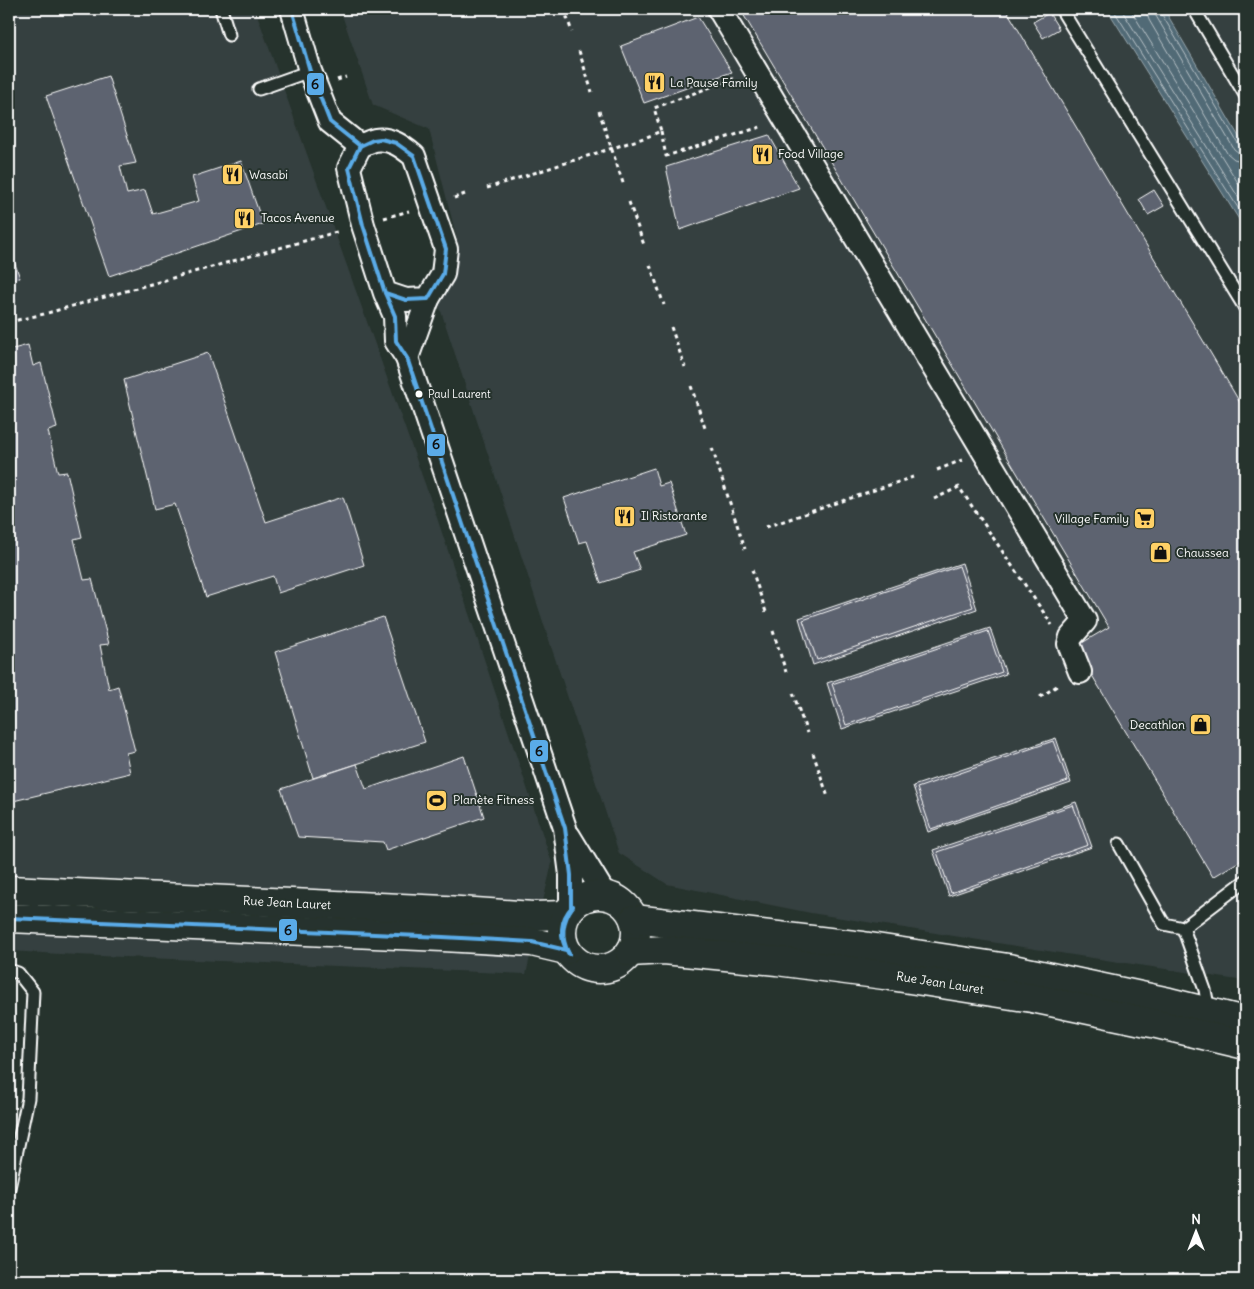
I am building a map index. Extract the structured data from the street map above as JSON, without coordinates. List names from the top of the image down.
{
  "streets": {
    "street": ["Rue Jean Lauret"]
  },
  "places": {
    "restaurant": [
      "La Pause Family",
      "Food Village",
      "Wasabi",
      "Tacos Avenue",
      "Il Ristorante"
    ],
    "other": ["Paul Laurent"],
    "supermarket": ["Village Family"],
    "shop": ["Chaussea", "Decathlon"],
    "sports": ["Planète Fitness"]
  },
  "lines": ["transit line 6"],
  "north": "top"
}
